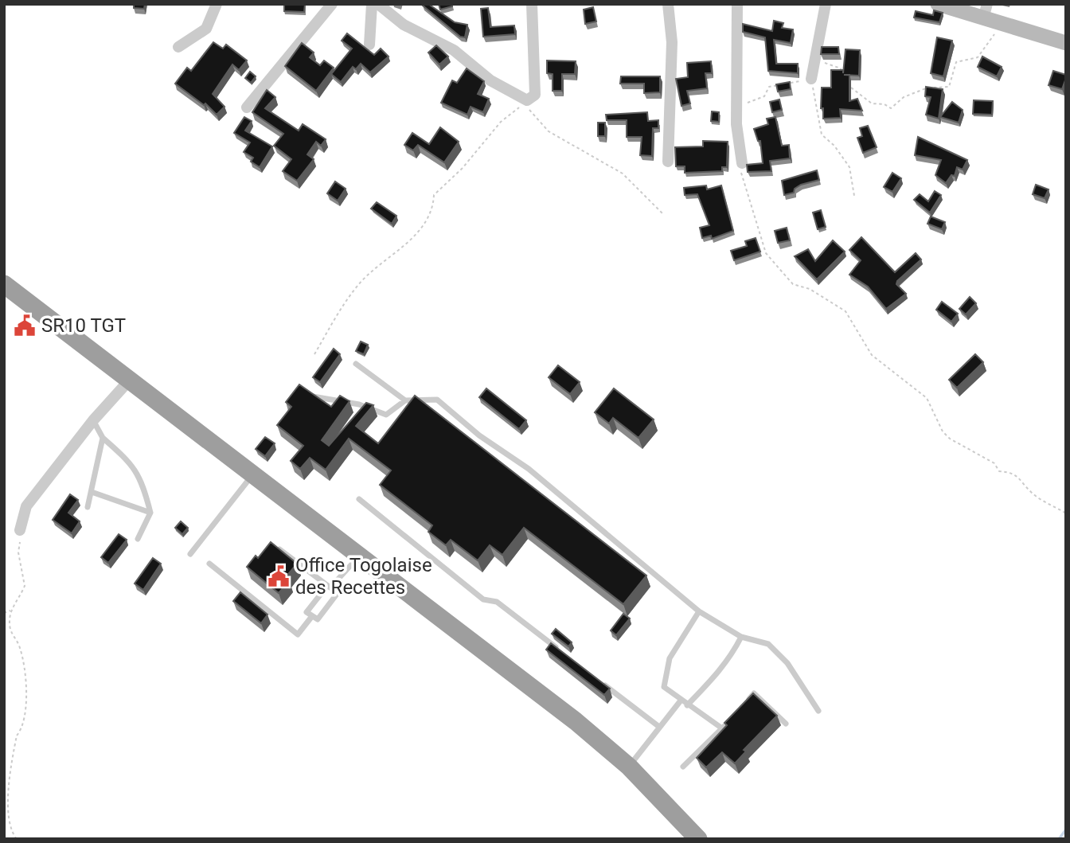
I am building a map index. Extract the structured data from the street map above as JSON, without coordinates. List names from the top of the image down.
{
  "places": {
    "public building": ["SR10 TGT", "Office Togolaise des Recettes"]
  }
}
